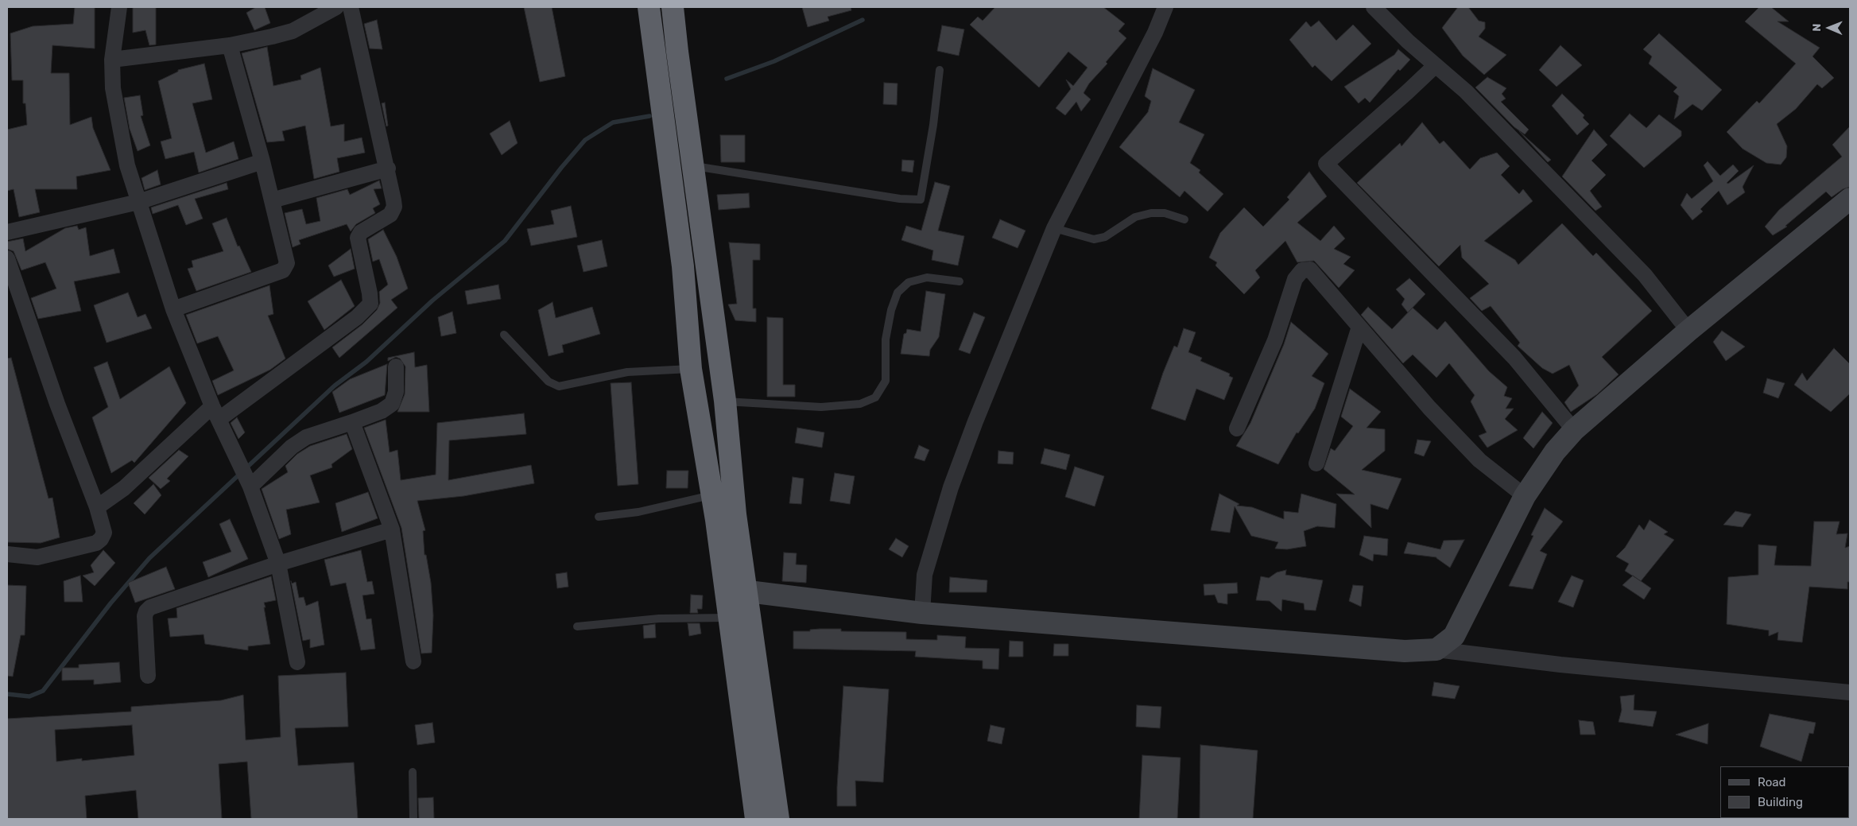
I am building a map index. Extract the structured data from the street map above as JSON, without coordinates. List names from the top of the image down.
{
  "legend": ["Road", "Building"],
  "north": "left"
}
